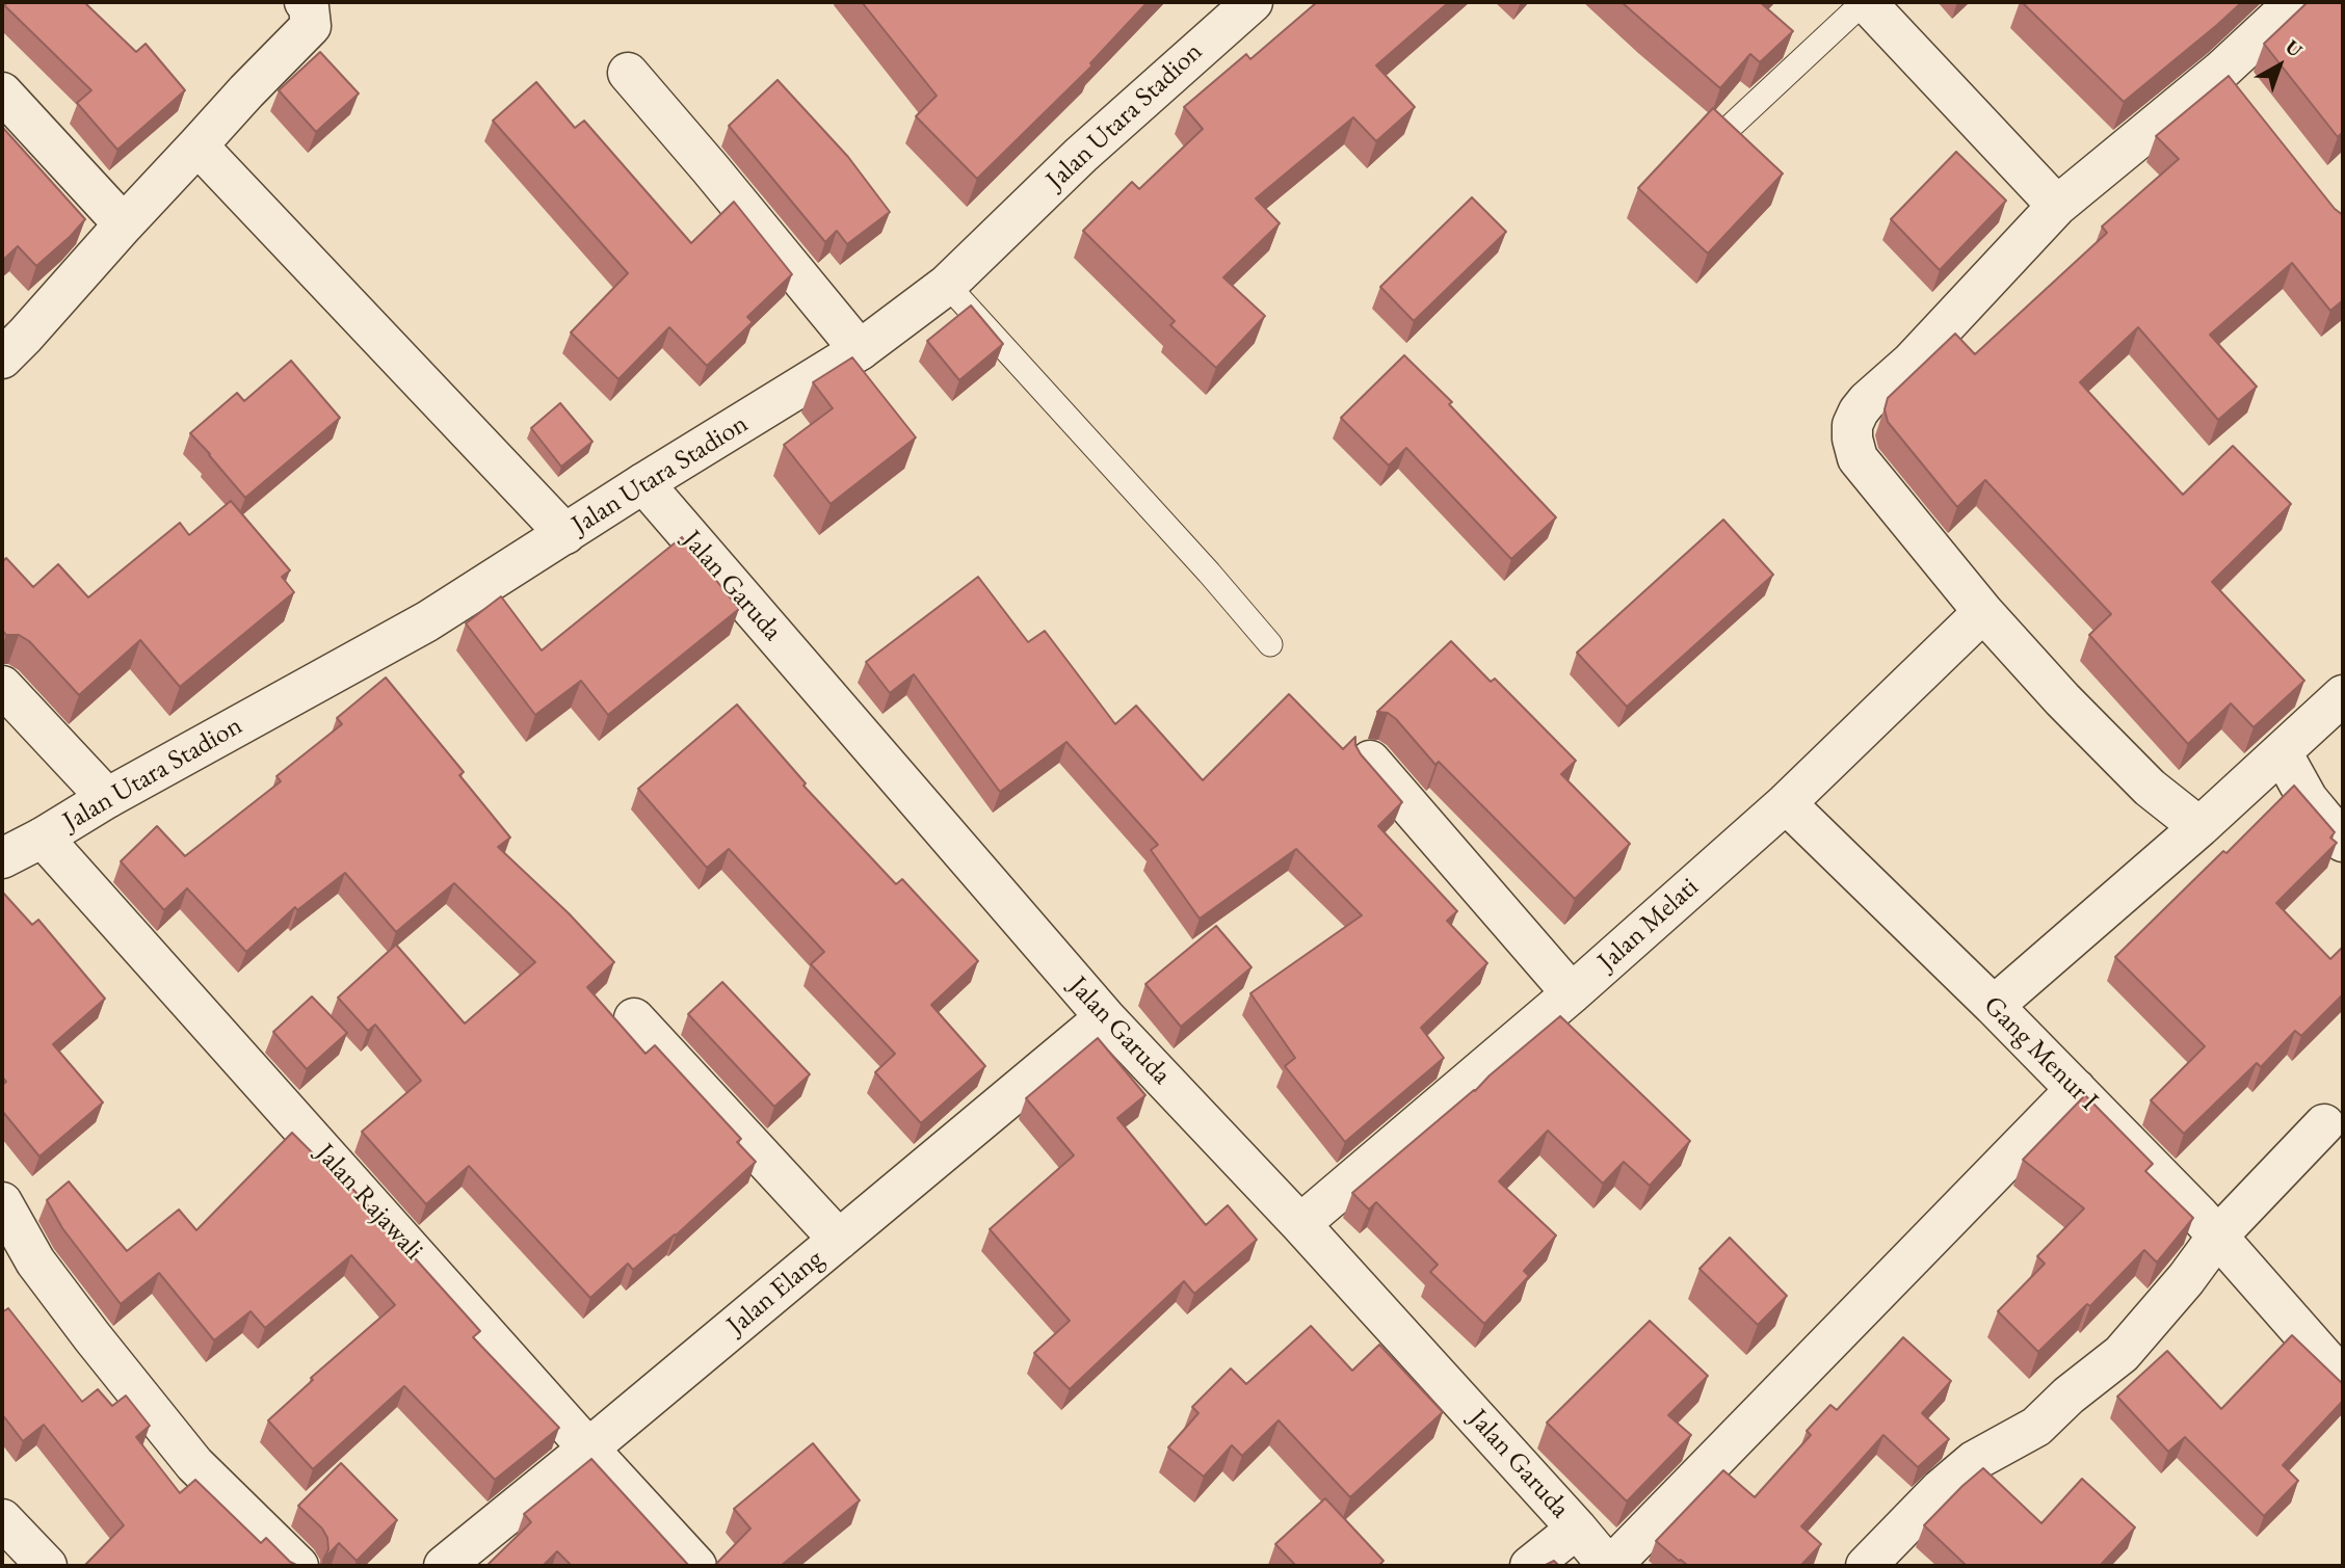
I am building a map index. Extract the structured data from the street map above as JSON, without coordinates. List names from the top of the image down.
{
  "streets": {
    "street": [
      "Jalan Utara Stadion",
      "Jalan Garuda",
      "Jalan Melati",
      "Gang Menur I",
      "Jalan Rajawali",
      "Jalan Elang"
    ]
  },
  "crossings": [
    ["Jalan Utara Stadion", "Jalan Garuda"],
    ["Jalan Utara Stadion", "Jalan Rajawali"],
    ["Jalan Garuda", "Jalan Melati"],
    ["Jalan Garuda", "Jalan Elang"],
    ["Jalan Melati", "Gang Menur I"],
    ["Jalan Rajawali", "Jalan Elang"]
  ],
  "north": "top right"
}
